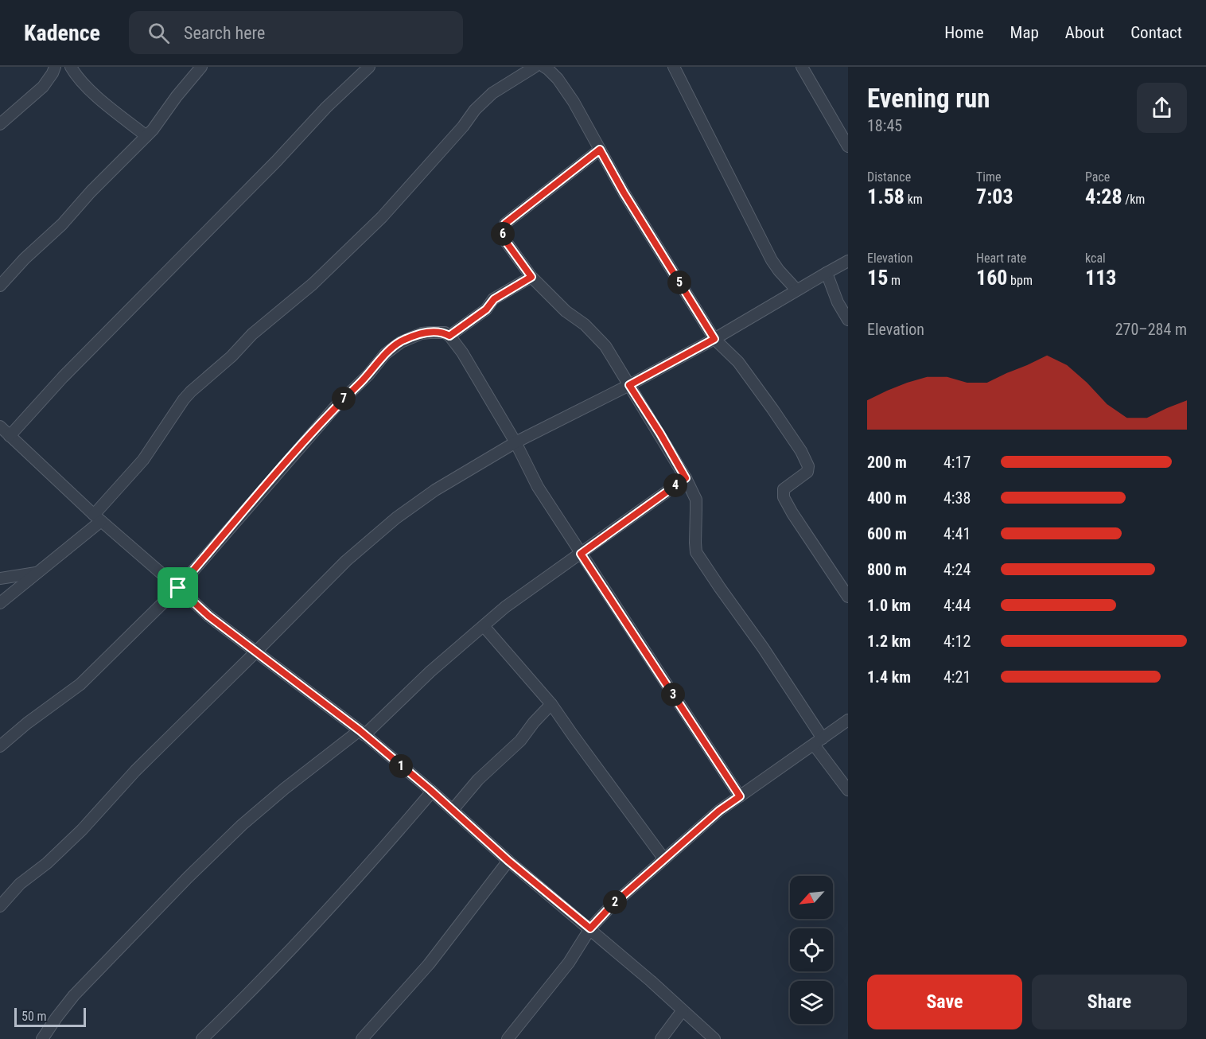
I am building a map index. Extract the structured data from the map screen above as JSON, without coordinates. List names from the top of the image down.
{
  "scale_bar": "50 m",
  "north": "bottom left",
  "page": {
    "header": "Kadence",
    "search": "Search here",
    "nav": [
      "Home",
      "Map",
      "About",
      "Contact"
    ],
    "heading": ["Evening run", "18:45"],
    "stats": [
      ["Distance", "1.58 km"],
      ["Time", "7:03"],
      ["Pace", "4:28 /km"],
      ["Elevation", "15 m"],
      ["Heart rate", "160 bpm"],
      ["kcal", "113"]
    ],
    "pins": [
      "6",
      "5",
      "7",
      "4",
      "3",
      "1",
      "2"
    ],
    "chart": ["Elevation", "270–284 m"],
    "list": [
      {
        "name": "200 m",
        "note": "4:17"
      },
      {
        "name": "400 m",
        "note": "4:38"
      },
      {
        "name": "600 m",
        "note": "4:41"
      },
      {
        "name": "800 m",
        "note": "4:24"
      },
      {
        "name": "1.0 km",
        "note": "4:44"
      },
      {
        "name": "1.2 km",
        "note": "4:12"
      },
      {
        "name": "1.4 km",
        "note": "4:21"
      }
    ],
    "buttons": ["Save", "Share"],
    "scale": "50 m"
  }
}
